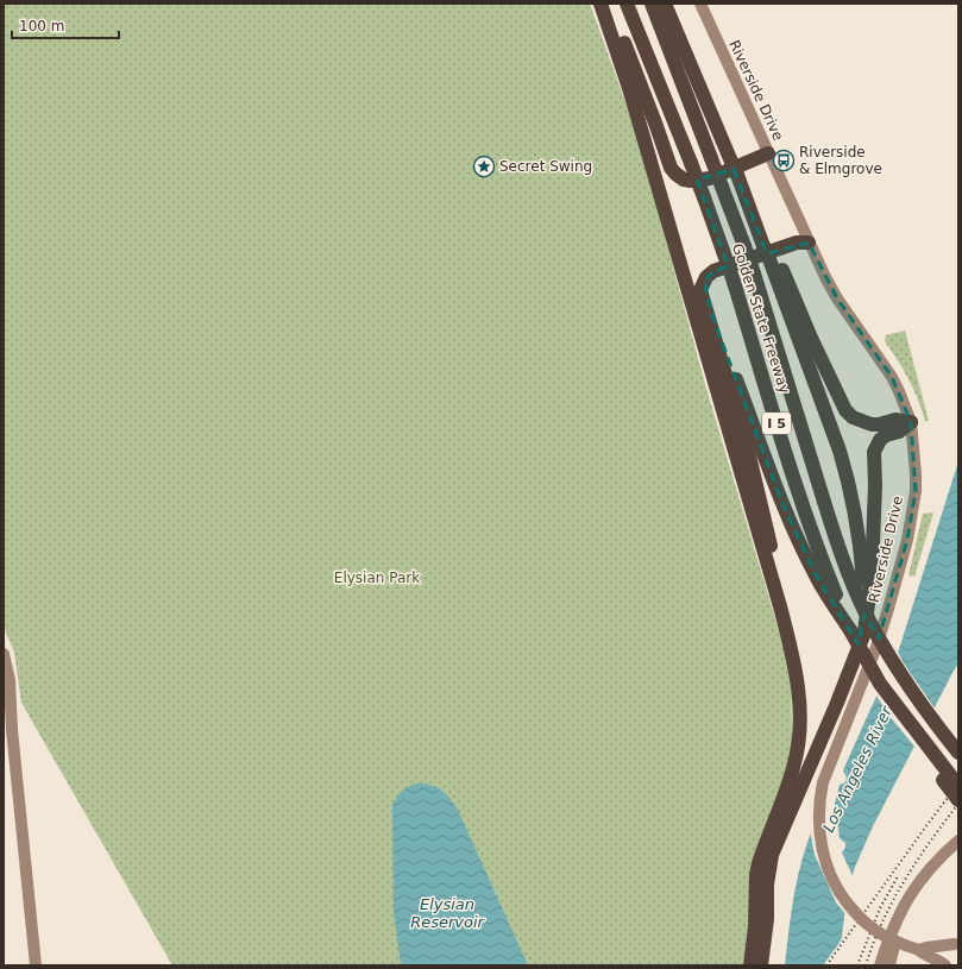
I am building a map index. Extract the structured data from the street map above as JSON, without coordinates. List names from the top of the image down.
{
  "streets": {
    "highway": ["Golden State Freeway", "I 5"],
    "main road": ["Riverside Drive"]
  },
  "water": ["Los Angeles River", "Elysian Reservoir"],
  "parks": ["Elysian Park"],
  "places": {
    "bus stop": ["Riverside & Elmgrove"],
    "place": ["Secret Swing"]
  },
  "scale_bar": "100 m"
}
